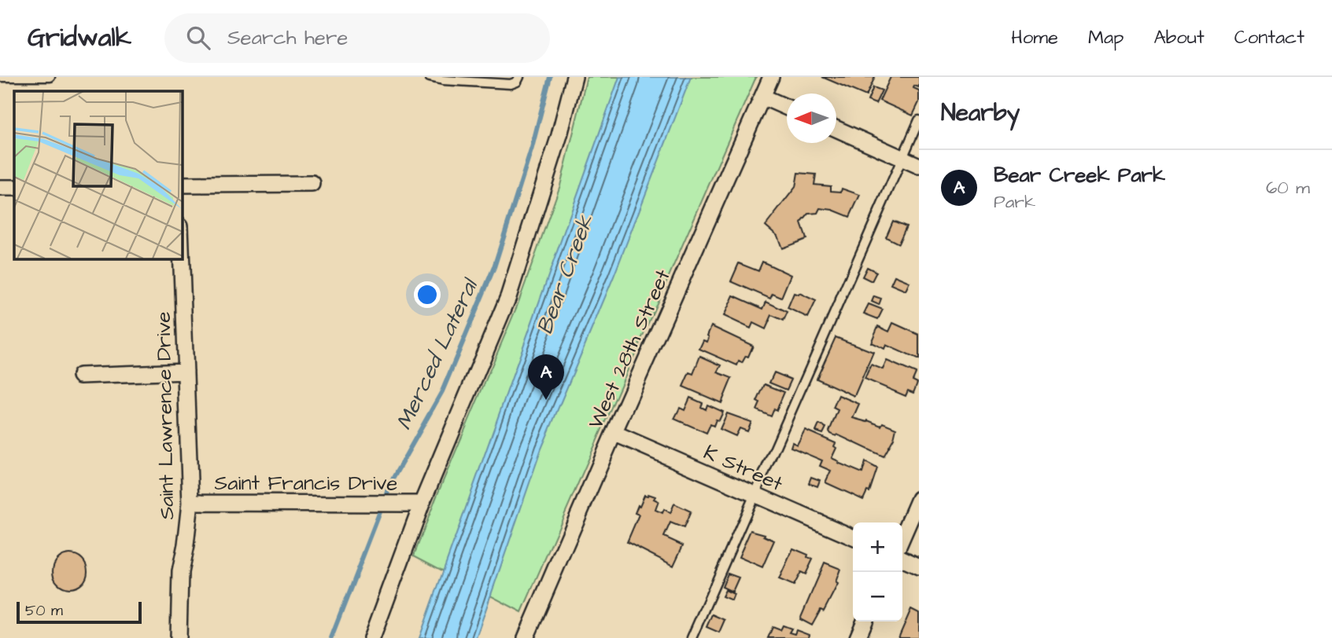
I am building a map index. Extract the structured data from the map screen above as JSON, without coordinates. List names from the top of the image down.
{
  "streets": {
    "street": [
      "West 28th Street",
      "Saint Lawrence Drive",
      "K Street",
      "Saint Francis Drive"
    ]
  },
  "crossings": [
    ["West 28th Street", "K Street"],
    ["Saint Lawrence Drive", "Saint Francis Drive"]
  ],
  "water": ["Bear Creek", "Merced Lateral"],
  "scale_bar": "50 m",
  "north": "left",
  "page": {
    "header": "Gridwalk",
    "search": "Search here",
    "nav": [
      "Home",
      "Map",
      "About",
      "Contact"
    ],
    "heading": "Nearby",
    "list": [
      {
        "mark": "A",
        "name": "Bear Creek Park",
        "note": "Park",
        "value": "60 m"
      }
    ],
    "pins": "A",
    "map_buttons": ["+", "−"],
    "scale": "50 m"
  }
}
